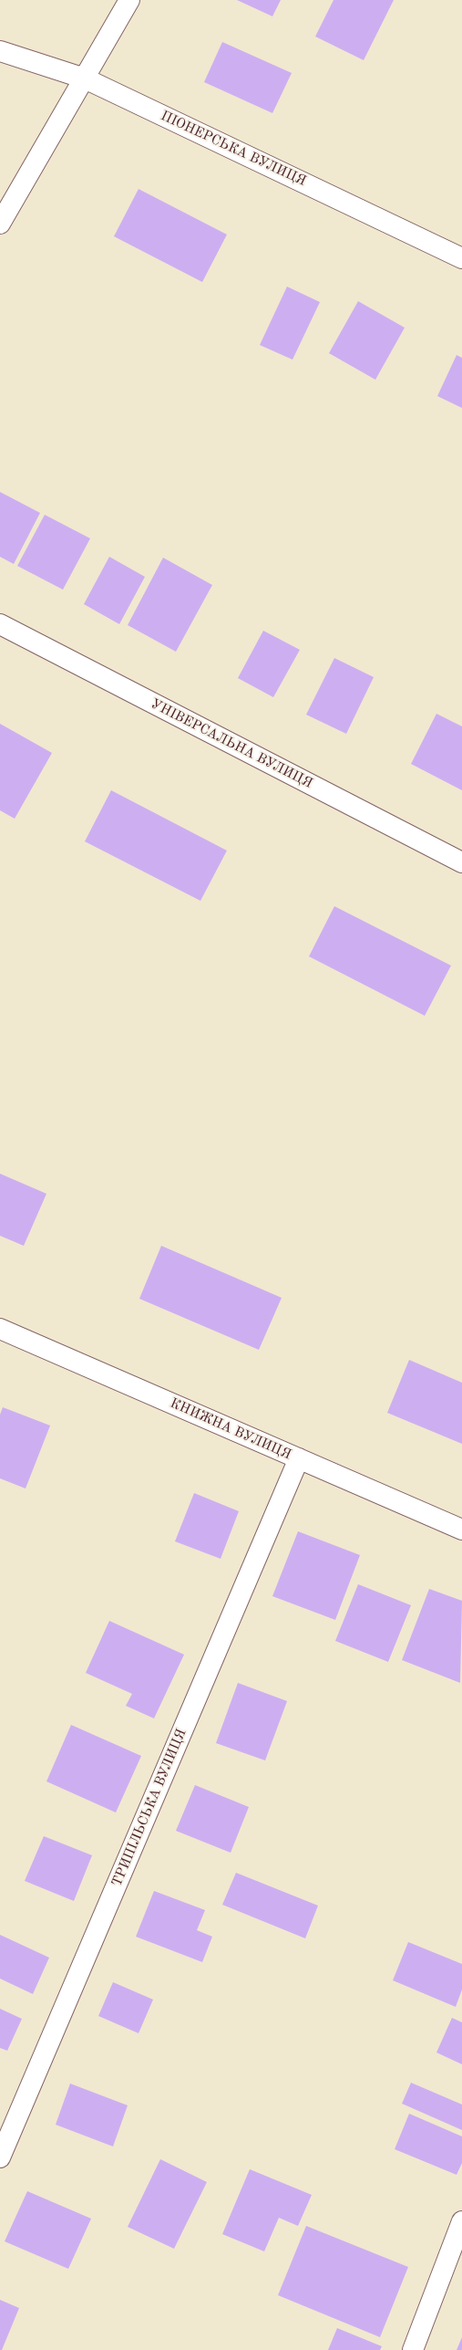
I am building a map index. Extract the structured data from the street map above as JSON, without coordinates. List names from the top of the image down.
{
  "streets": {
    "street": [
      "ПІОНЕРСЬКА ВУЛИЦЯ",
      "УНІВЕРСАЛЬНА ВУЛИЦЯ",
      "КНИЖНА ВУЛИЦЯ",
      "ТРИПІЛЬСЬКА ВУЛИЦЯ"
    ]
  },
  "crossings": [
    ["КНИЖНА ВУЛИЦЯ", "ТРИПІЛЬСЬКА ВУЛИЦЯ"]
  ]
}
